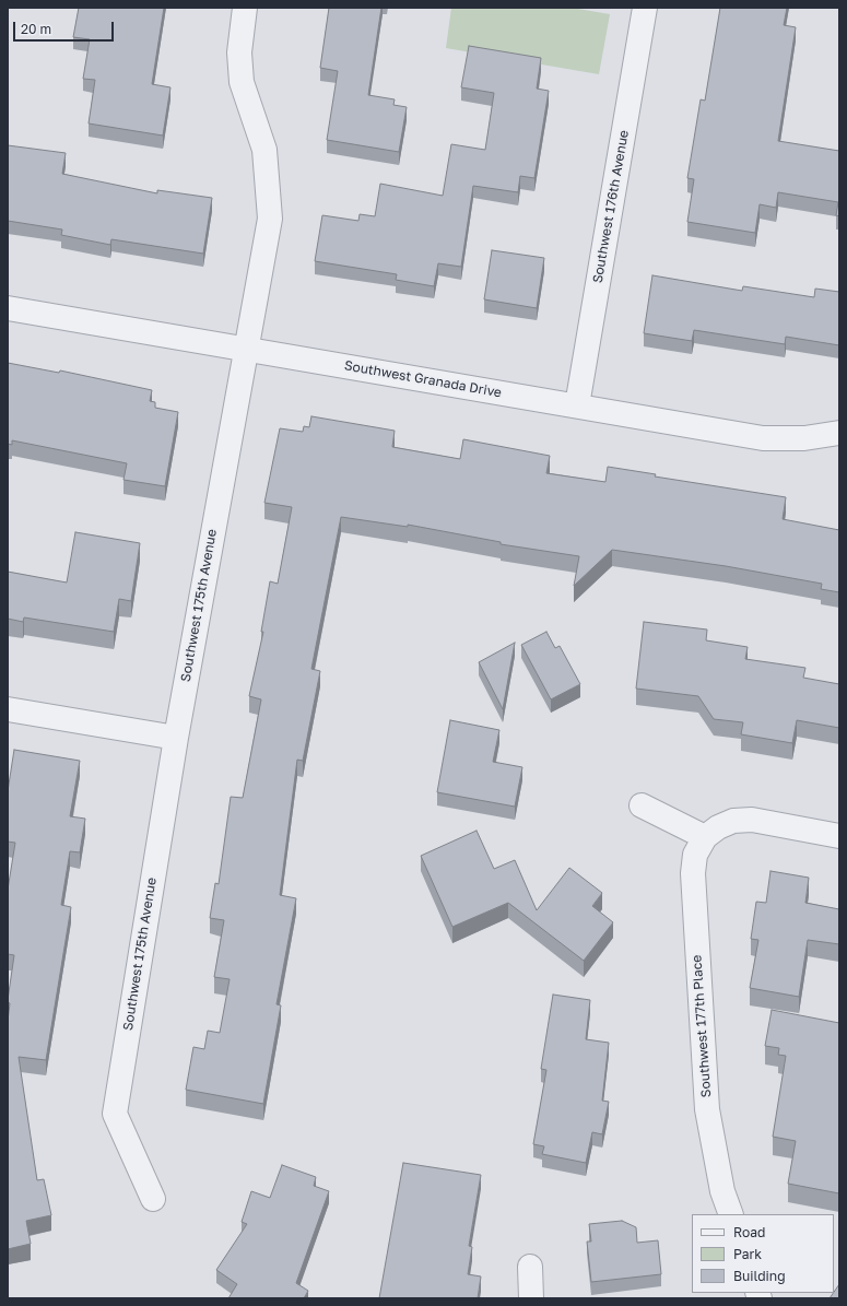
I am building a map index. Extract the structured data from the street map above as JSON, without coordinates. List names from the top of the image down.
{
  "streets": {
    "street": [
      "Southwest 176th Avenue",
      "Southwest Granada Drive",
      "Southwest 175th Avenue",
      "Southwest 177th Place"
    ]
  },
  "crossings": [
    ["Southwest 176th Avenue", "Southwest Granada Drive"],
    ["Southwest Granada Drive", "Southwest 175th Avenue"]
  ],
  "legend": ["Road", "Park", "Building"],
  "scale_bar": "20 m"
}
